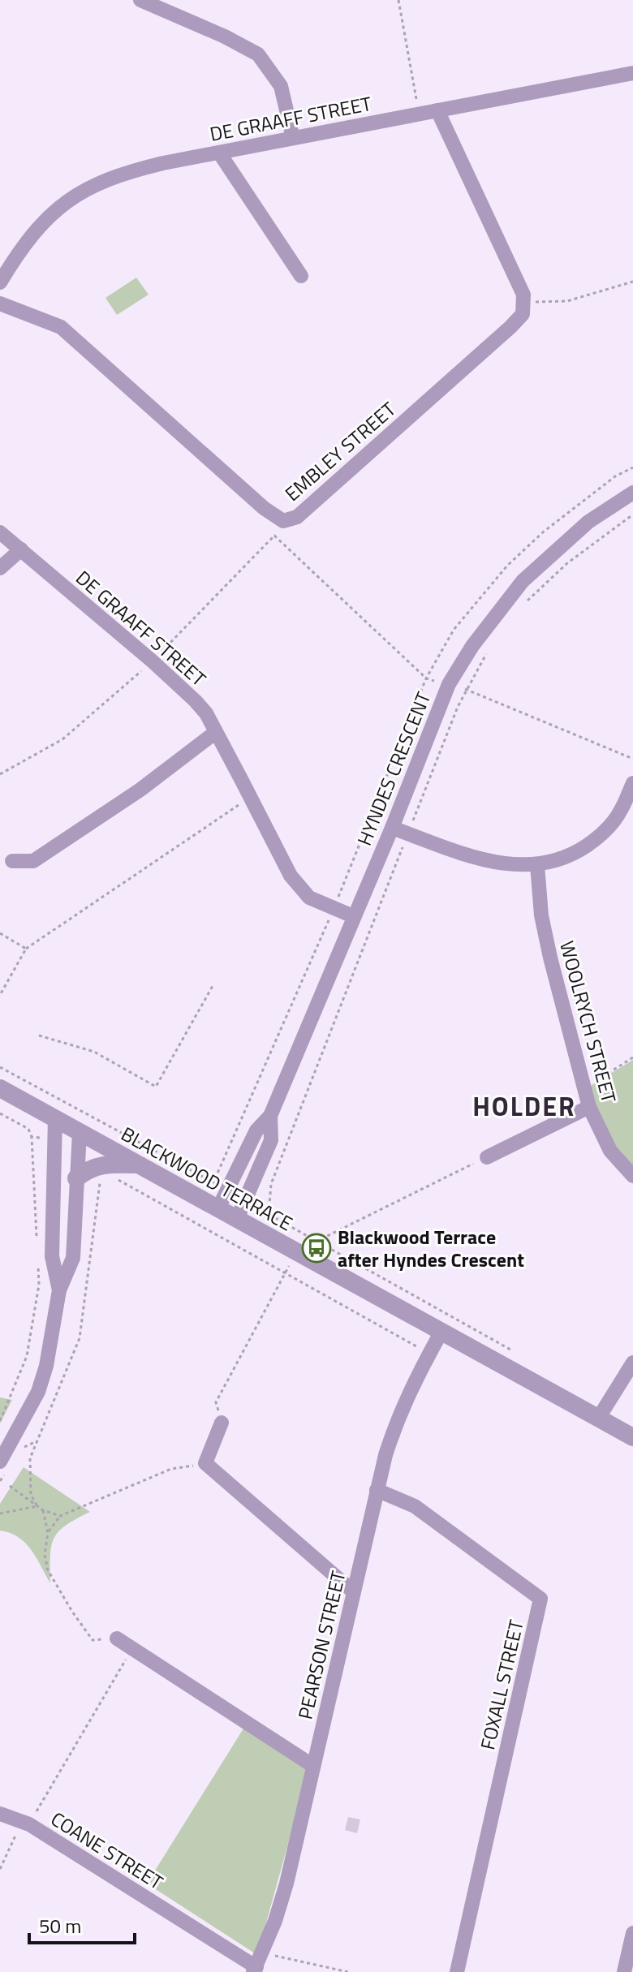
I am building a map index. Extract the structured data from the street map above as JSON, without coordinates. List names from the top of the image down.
{
  "streets": {
    "street": [
      "DE GRAAFF STREET",
      "EMBLEY STREET",
      "HYNDES CRESCENT",
      "WOOLRYCH STREET",
      "BLACKWOOD TERRACE",
      "PEARSON STREET",
      "FOXALL STREET",
      "COANE STREET"
    ]
  },
  "crossings": [
    ["DE GRAAFF STREET", "HYNDES CRESCENT"],
    ["HYNDES CRESCENT", "BLACKWOOD TERRACE"],
    ["BLACKWOOD TERRACE", "PEARSON STREET"],
    ["PEARSON STREET", "FOXALL STREET"],
    ["PEARSON STREET", "COANE STREET"]
  ],
  "districts": ["HOLDER"],
  "places": {
    "bus stop": ["Blackwood Terrace after Hyndes Crescent"]
  },
  "scale_bar": "50 m"
}
